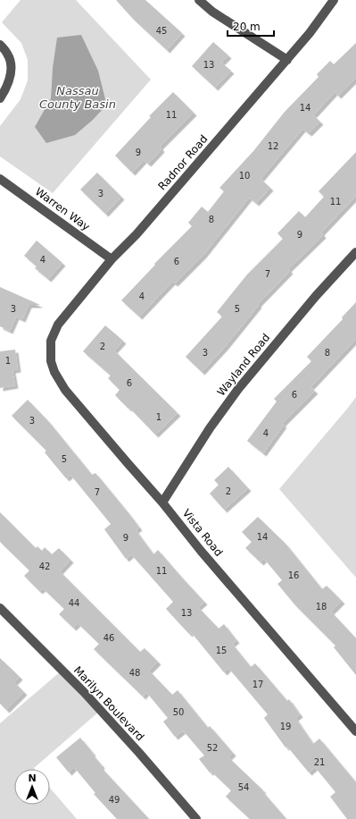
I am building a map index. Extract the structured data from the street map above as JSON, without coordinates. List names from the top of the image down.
{
  "streets": {
    "street": [
      "Radnor Road",
      "Warren Way",
      "Wayland Road",
      "Vista Road",
      "Marilyn Boulevard"
    ]
  },
  "crossings": [
    ["Radnor Road", "Warren Way"],
    ["Radnor Road", "Vista Road"],
    ["Wayland Road", "Vista Road"]
  ],
  "water": ["Nassau County Basin"],
  "house_numbers": [
    "45",
    "13",
    "14",
    "11",
    "12",
    "9",
    "10",
    "3",
    "11",
    "8",
    "9",
    "4",
    "6",
    "7",
    "4",
    "3",
    "5",
    "2",
    "3",
    "8",
    "1",
    "6",
    "6",
    "1",
    "3",
    "4",
    "5",
    "2",
    "7",
    "14",
    "9",
    "42",
    "11",
    "16",
    "44",
    "18",
    "13",
    "46",
    "15",
    "48",
    "17",
    "50",
    "19",
    "52",
    "21",
    "54",
    "49"
  ],
  "scale_bar": "20 m",
  "north": "top"
}
